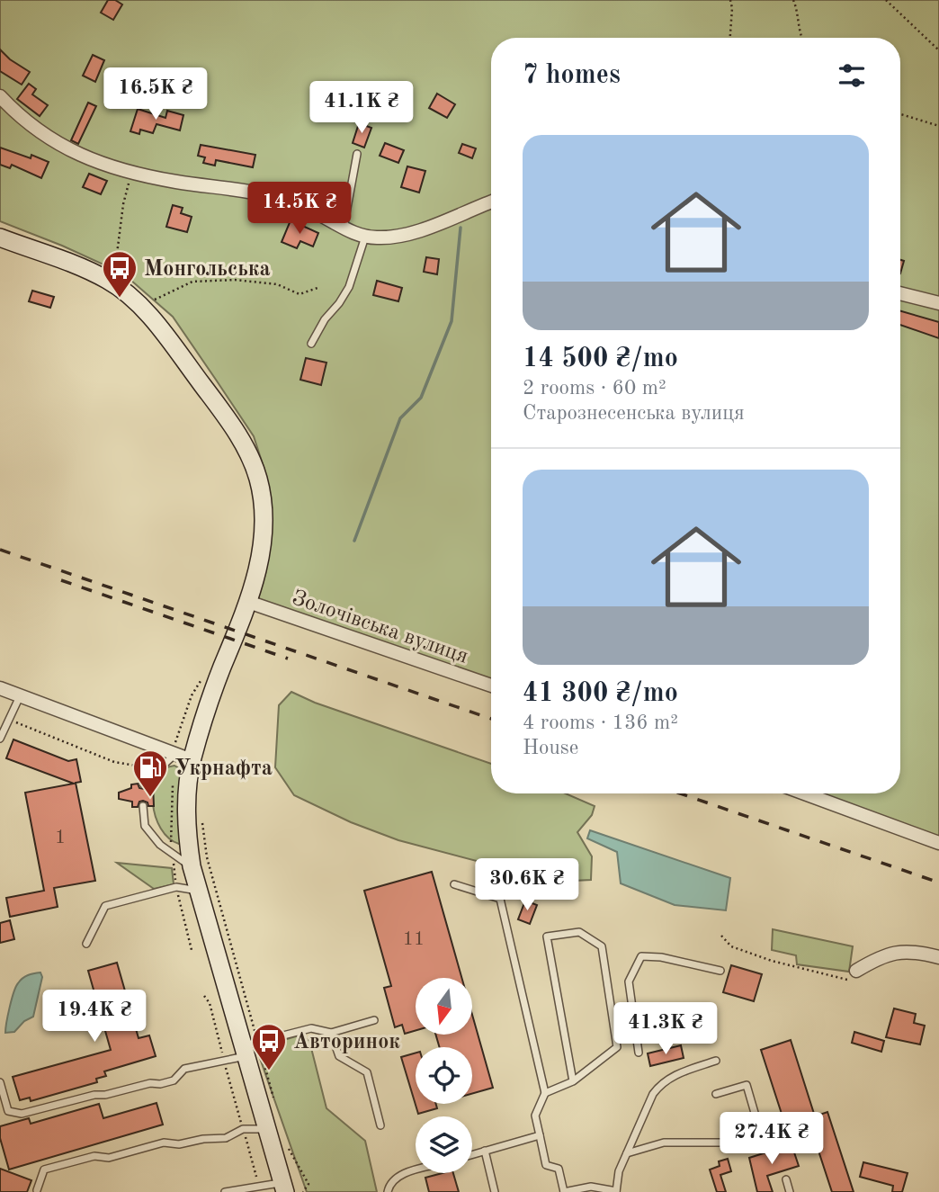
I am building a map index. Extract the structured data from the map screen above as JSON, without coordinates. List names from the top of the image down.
{
  "streets": {
    "street": ["Золочівська вулиця"]
  },
  "places": {
    "bus stop": ["Монгольська", "Авторинок"],
    "fuel station": ["Укрнафта"]
  },
  "house_numbers": ["1", "11"],
  "north": "bottom",
  "page": {
    "heading": "7 homes",
    "price": [
      "16.5K ₴",
      "41.1K ₴",
      "14.5K ₴",
      "30.6K ₴",
      "19.4K ₴",
      "41.3K ₴",
      "27.4K ₴"
    ],
    "list": [
      {
        "name": "14 500 ₴/mo",
        "note": "2 rooms · 60 m² · Старознесенська вулиця"
      },
      {
        "name": "41 300 ₴/mo",
        "note": "4 rooms · 136 m² · House"
      }
    ]
  }
}
